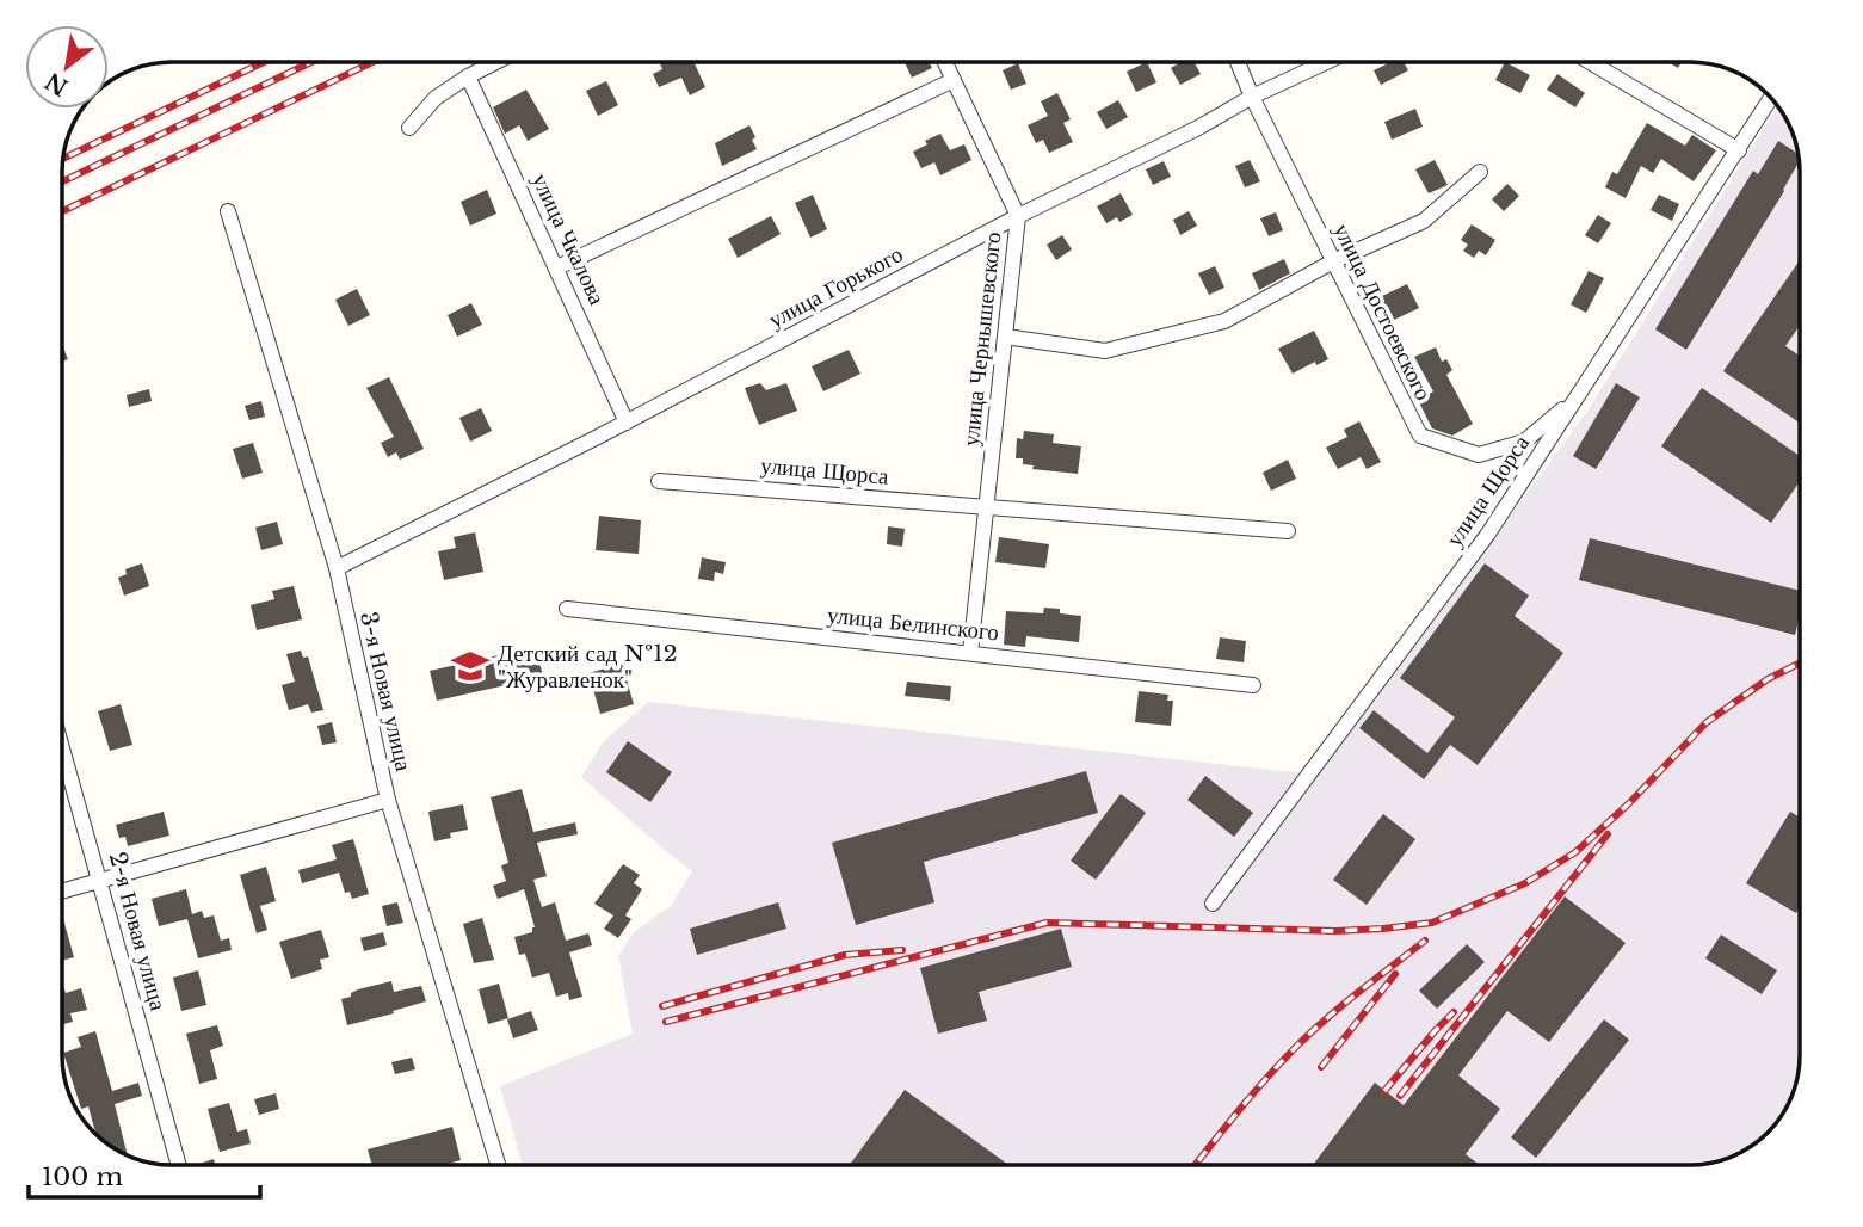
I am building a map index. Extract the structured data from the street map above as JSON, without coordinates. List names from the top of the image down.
{
  "streets": {
    "street": [
      "улица Чкалова",
      "улица Горького",
      "улица Достоевского",
      "улица Чернышевского",
      "улица Щорса",
      "улица Белинского",
      "3-я Новая улица",
      "2-я Новая улица"
    ]
  },
  "crossings": [
    ["улица Чкалова", "улица Горького"],
    ["улица Горького", "улица Достоевского"],
    ["улица Горького", "улица Чернышевского"],
    ["улица Горького", "3-я Новая улица"],
    ["улица Достоевского", "улица Щорса"],
    ["улица Чернышевского", "улица Щорса"],
    ["улица Чернышевского", "улица Белинского"]
  ],
  "places": {
    "school or university": ["Детский сад №12 \"Журавленок\""]
  },
  "scale_bar": "100 m",
  "north": "bottom left"
}
